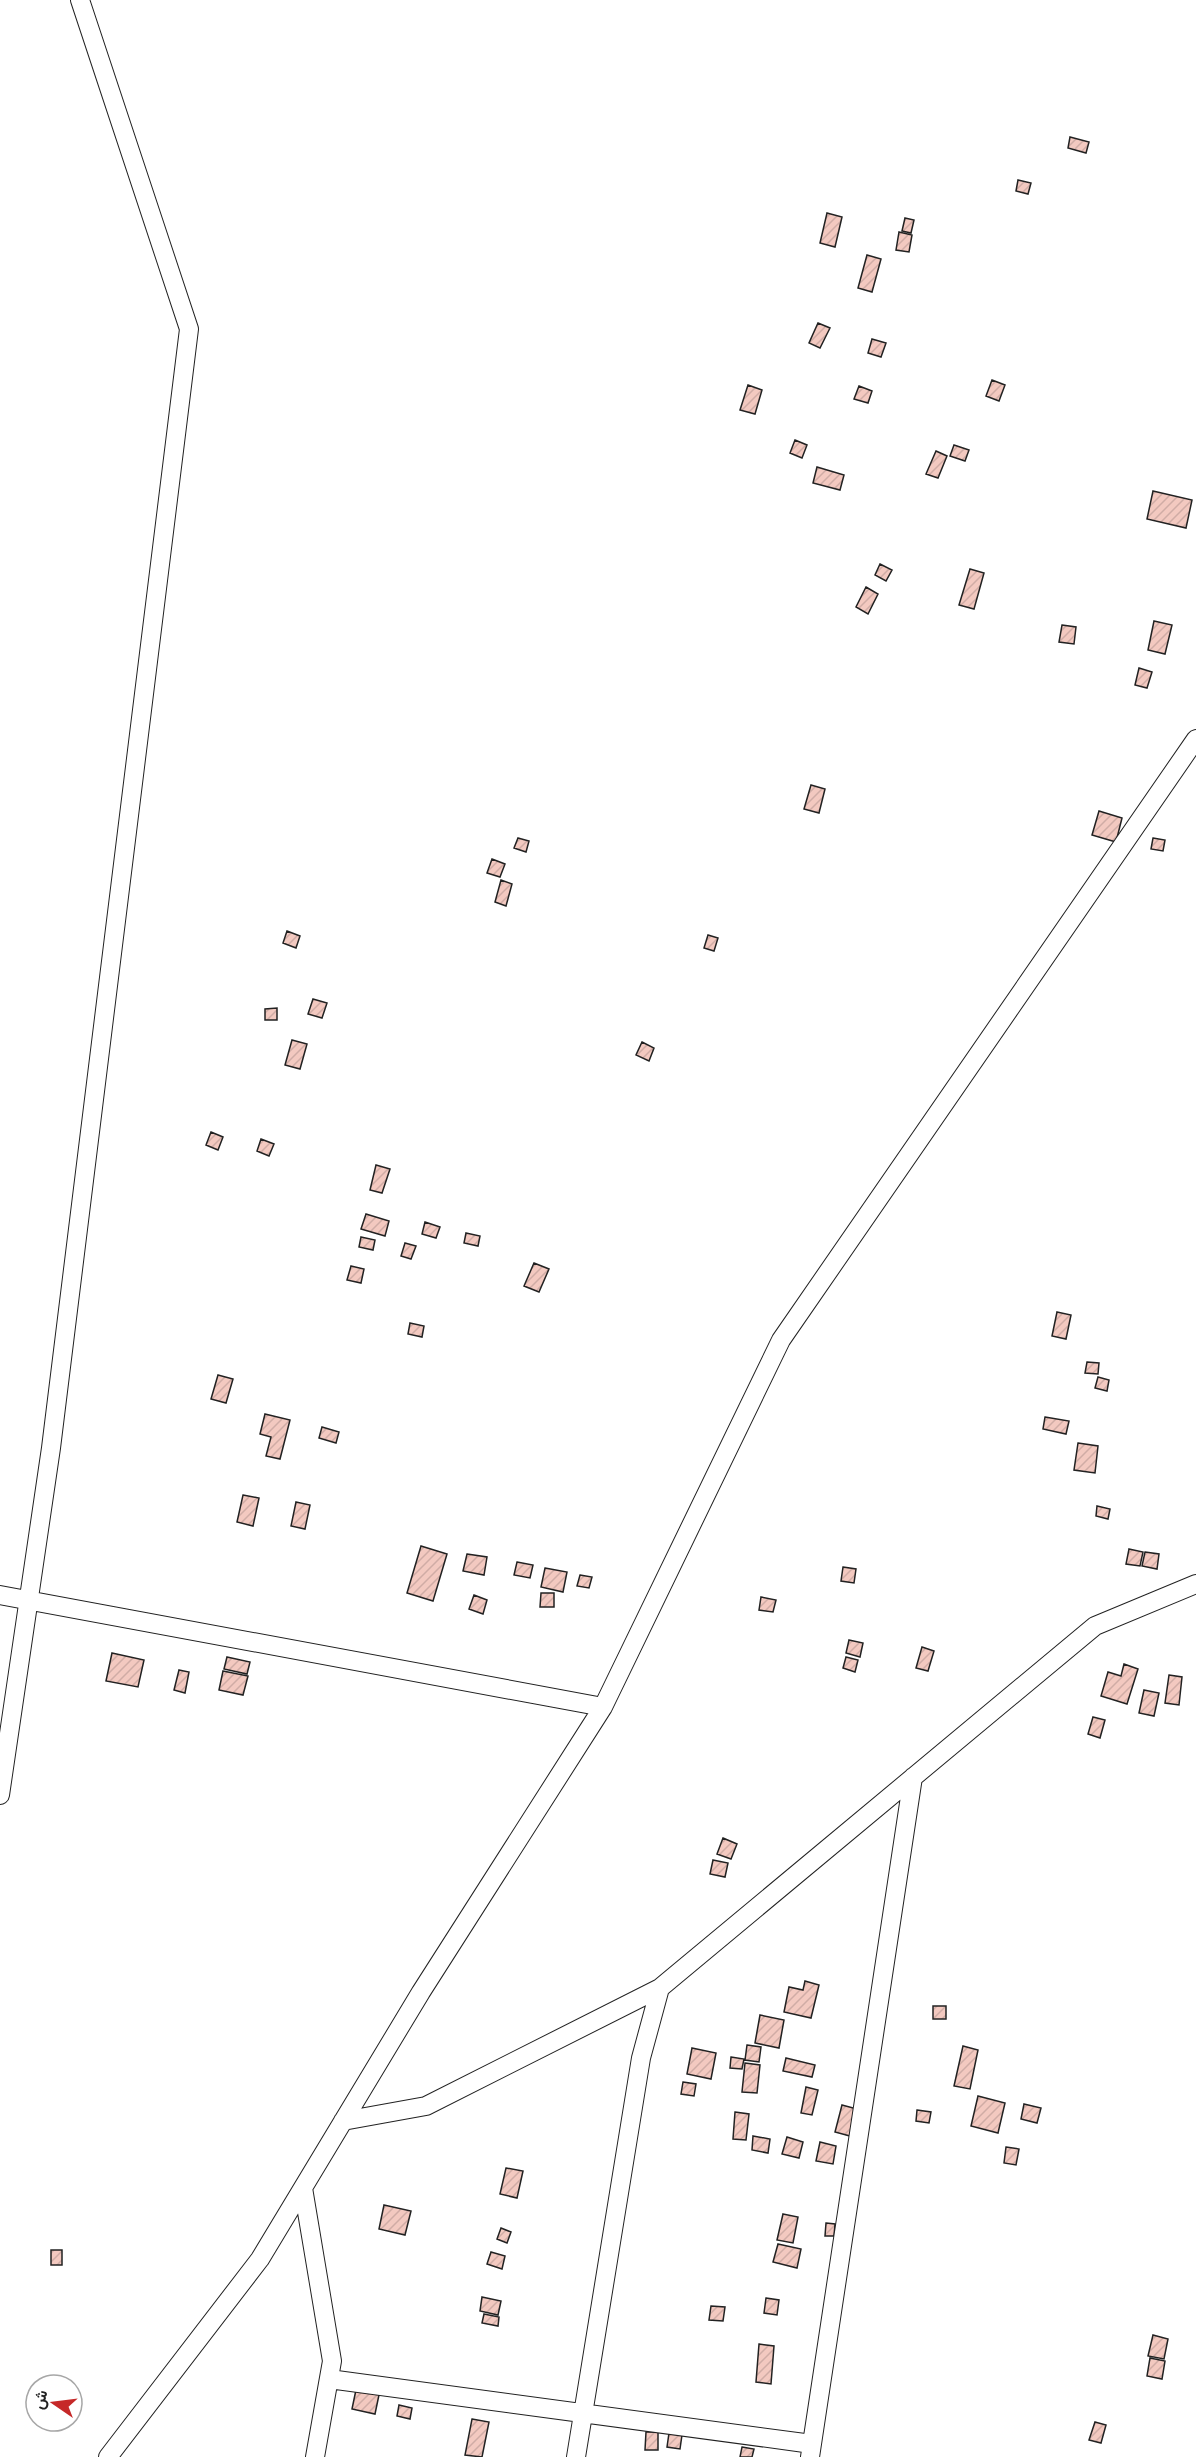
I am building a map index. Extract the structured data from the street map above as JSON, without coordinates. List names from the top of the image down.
{
  "north": "left"
}
